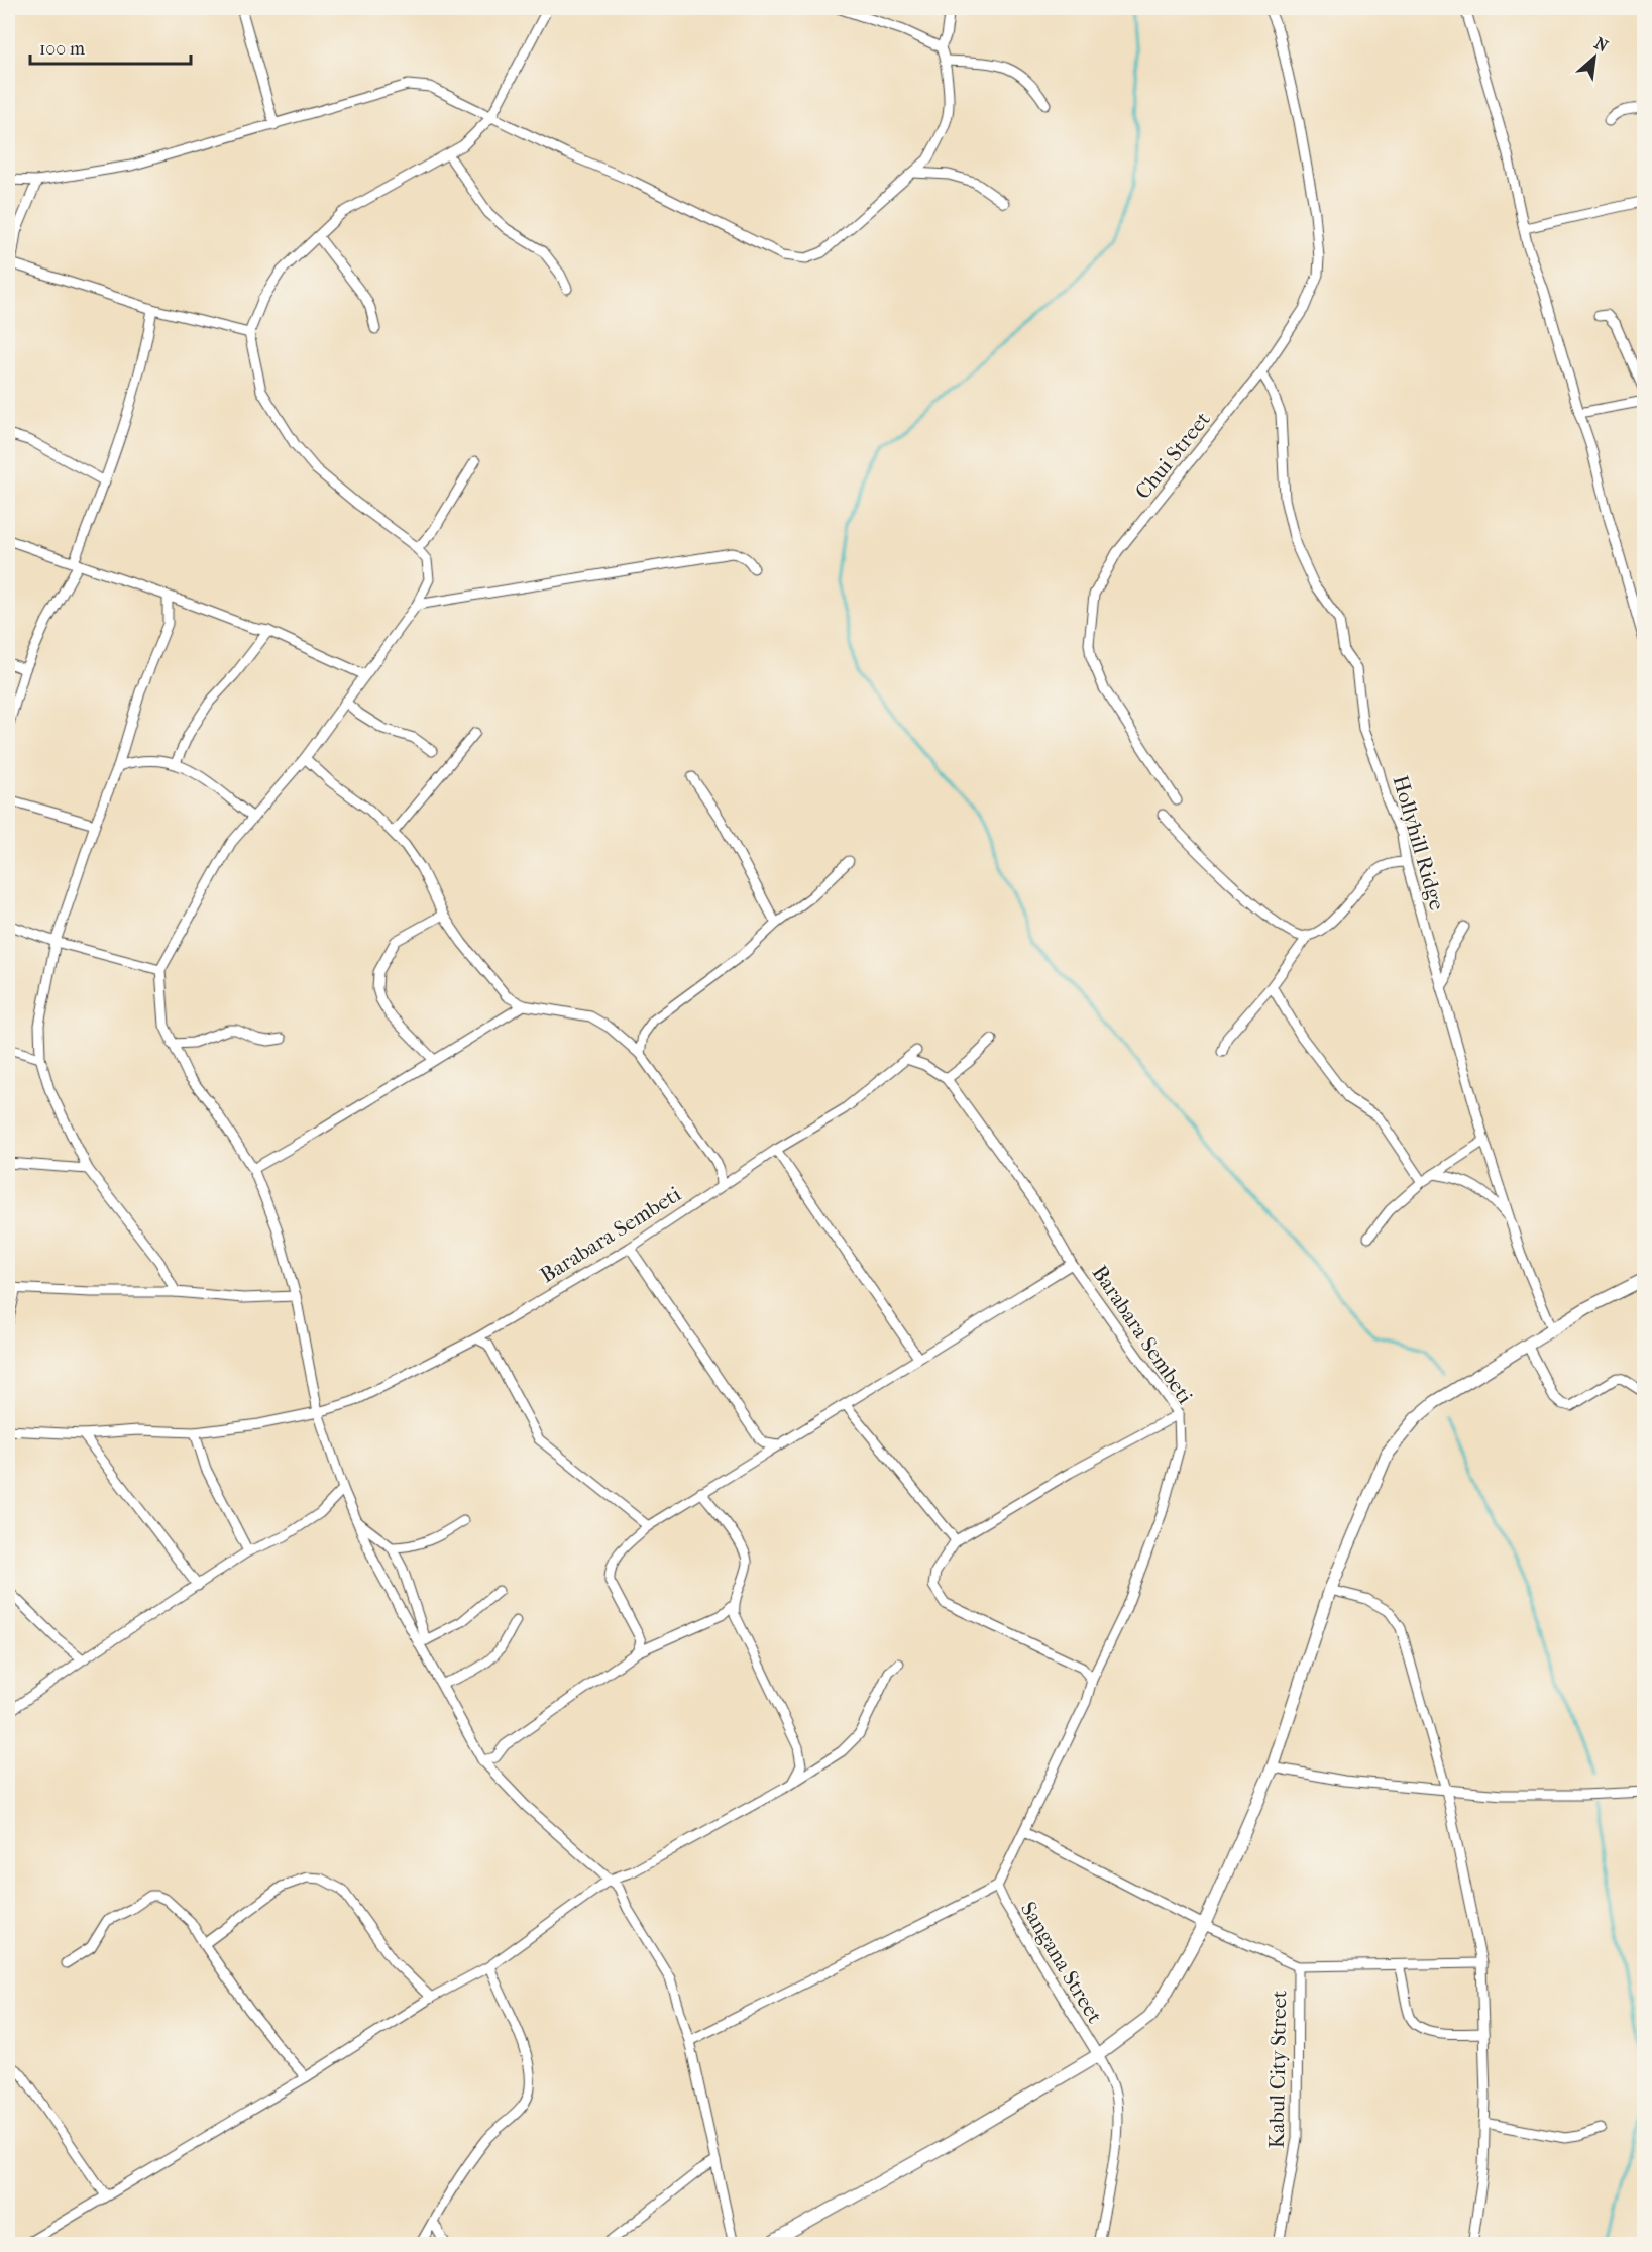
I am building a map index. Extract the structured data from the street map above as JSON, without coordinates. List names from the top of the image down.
{
  "streets": {
    "street": [
      "Chui Street",
      "Hollyhill Ridge",
      "Barabara Sembeti",
      "Sangana Street",
      "Kabul City Street"
    ]
  },
  "crossings": [
    ["Chui Street", "Hollyhill Ridge"],
    ["Barabara Sembeti", "Sangana Street"]
  ],
  "scale_bar": "100 m",
  "north": "top right"
}
